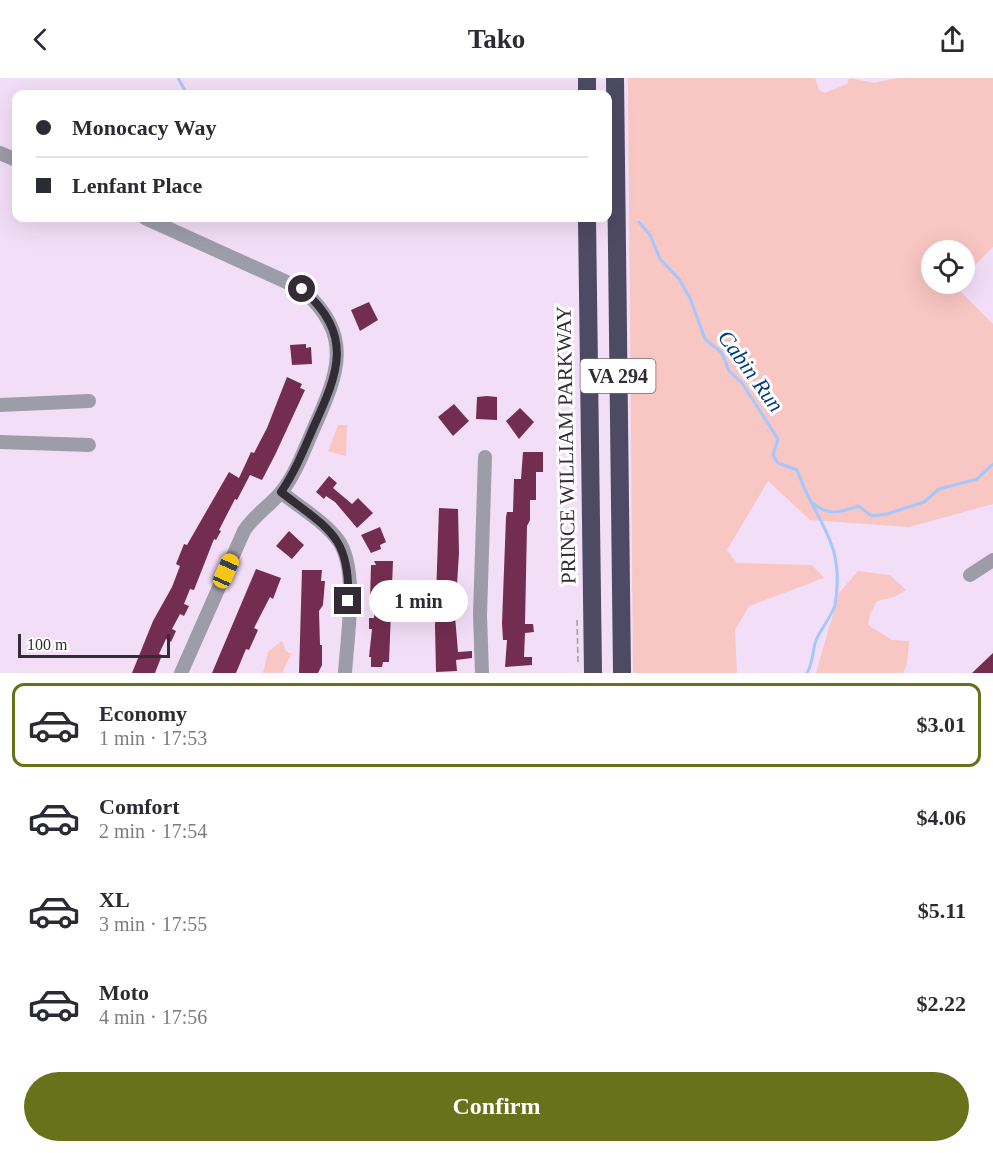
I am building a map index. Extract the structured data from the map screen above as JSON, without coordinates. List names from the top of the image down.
{
  "streets": {
    "highway": ["VA 294", "PRINCE WILLIAM PARKWAY"]
  },
  "water": ["Cabin Run"],
  "scale_bar": "100 m",
  "page": {
    "header": "Tako",
    "banner": ["Monocacy Way", "Lenfant Place"],
    "bubble": "1 min",
    "scale": "100 m",
    "list": [
      {
        "name": "Economy",
        "note": "1 min · 17:53",
        "value": "$3.01"
      },
      {
        "name": "Comfort",
        "note": "2 min · 17:54",
        "value": "$4.06"
      },
      {
        "name": "XL",
        "note": "3 min · 17:55",
        "value": "$5.11"
      },
      {
        "name": "Moto",
        "note": "4 min · 17:56",
        "value": "$2.22"
      }
    ],
    "buttons": "Confirm"
  }
}
